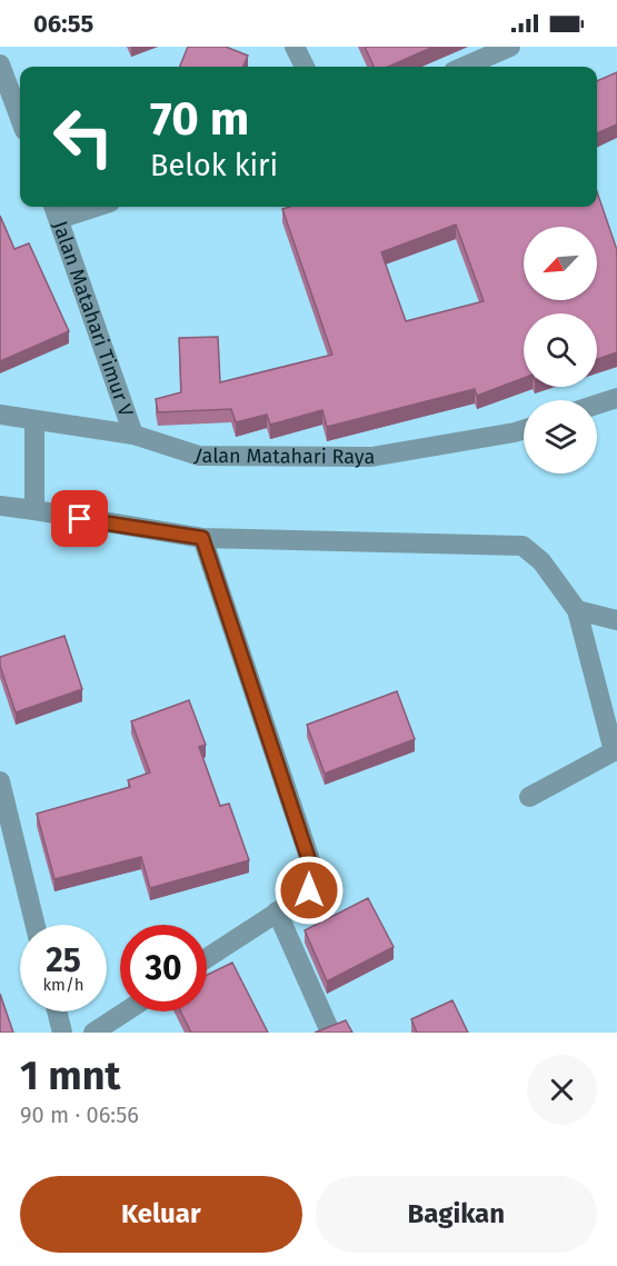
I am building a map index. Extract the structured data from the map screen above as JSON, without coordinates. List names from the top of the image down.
{
  "streets": {
    "street": ["Jalan Matahari Timur V", "Jalan Matahari Raya"]
  },
  "crossings": [
    ["Jalan Matahari Timur V", "Jalan Matahari Raya"]
  ],
  "north": "bottom left",
  "page": {
    "status": "06:55",
    "turn": ["70 m", "Belok kiri"],
    "speed": "25 km/h",
    "limit": "30",
    "heading": ["1 mnt", "90 m · 06:56"],
    "buttons": ["Keluar", "Bagikan"]
  }
}
